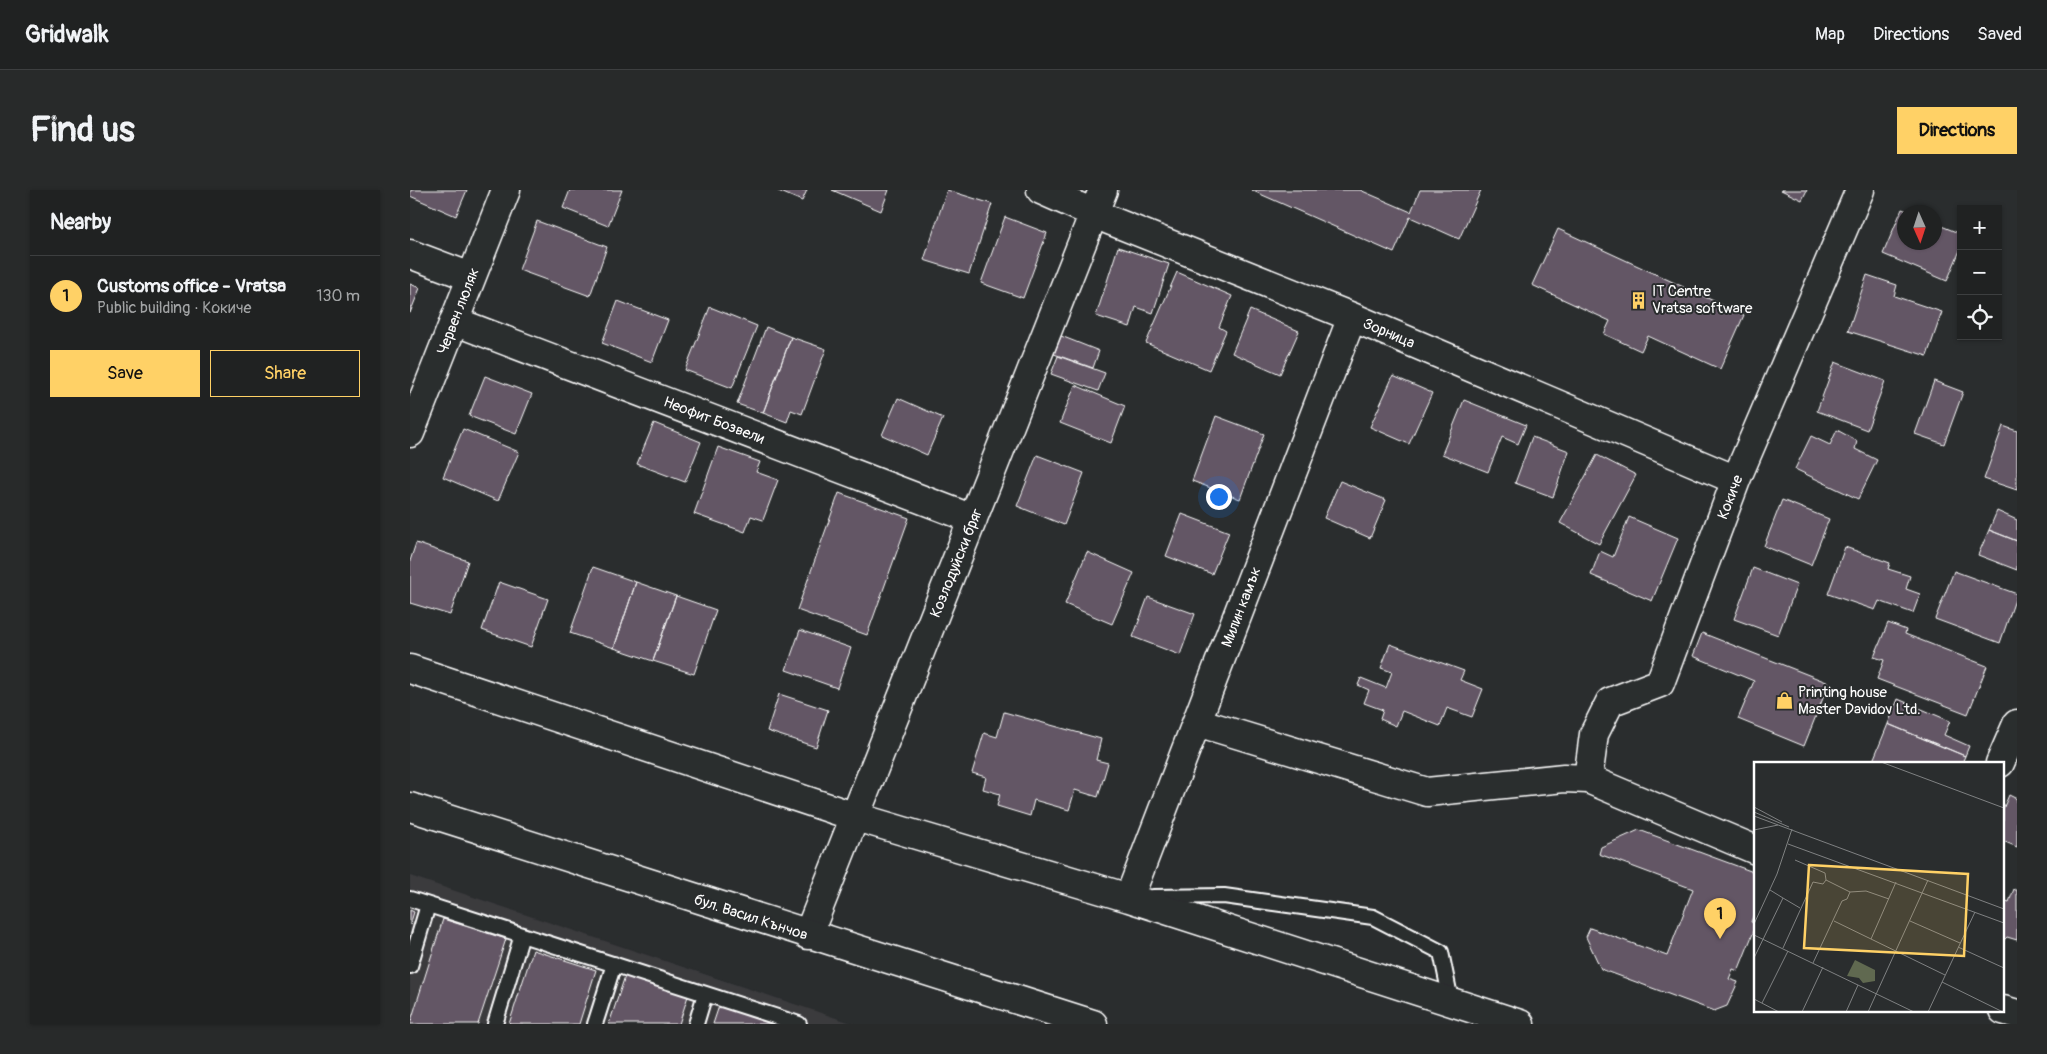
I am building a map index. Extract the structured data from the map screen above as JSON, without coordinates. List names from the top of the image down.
{
  "streets": {
    "street": [
      "Червен люляк",
      "Зорница",
      "Неофит Бозвели",
      "Кокиче",
      "Козлодуйски бряг",
      "Милин камък",
      "бул. Васил Кънчов"
    ]
  },
  "crossings": [
    ["Червен люляк", "Неофит Бозвели"],
    ["Зорница", "Кокиче"],
    ["Зорница", "Козлодуйски бряг"],
    ["Зорница", "Милин камък"],
    ["Неофит Бозвели", "Козлодуйски бряг"],
    ["Козлодуйски бряг", "бул. Васил Кънчов"]
  ],
  "places": {
    "building": ["IT Centre Vratsa software"],
    "shop": ["Printing house Master Davidov Ltd."]
  },
  "north": "bottom",
  "page": {
    "header": "Gridwalk",
    "nav": ["Map", "Directions", "Saved"],
    "buttons": [
      "Directions",
      ["Save", "Share"]
    ],
    "title": "Find us",
    "heading": "Nearby",
    "map_buttons": ["+", "−"],
    "list": [
      {
        "mark": "1",
        "name": "Customs office - Vratsa",
        "note": "Public building · Кокиче",
        "value": "130 m"
      }
    ],
    "pins": "1"
  }
}
